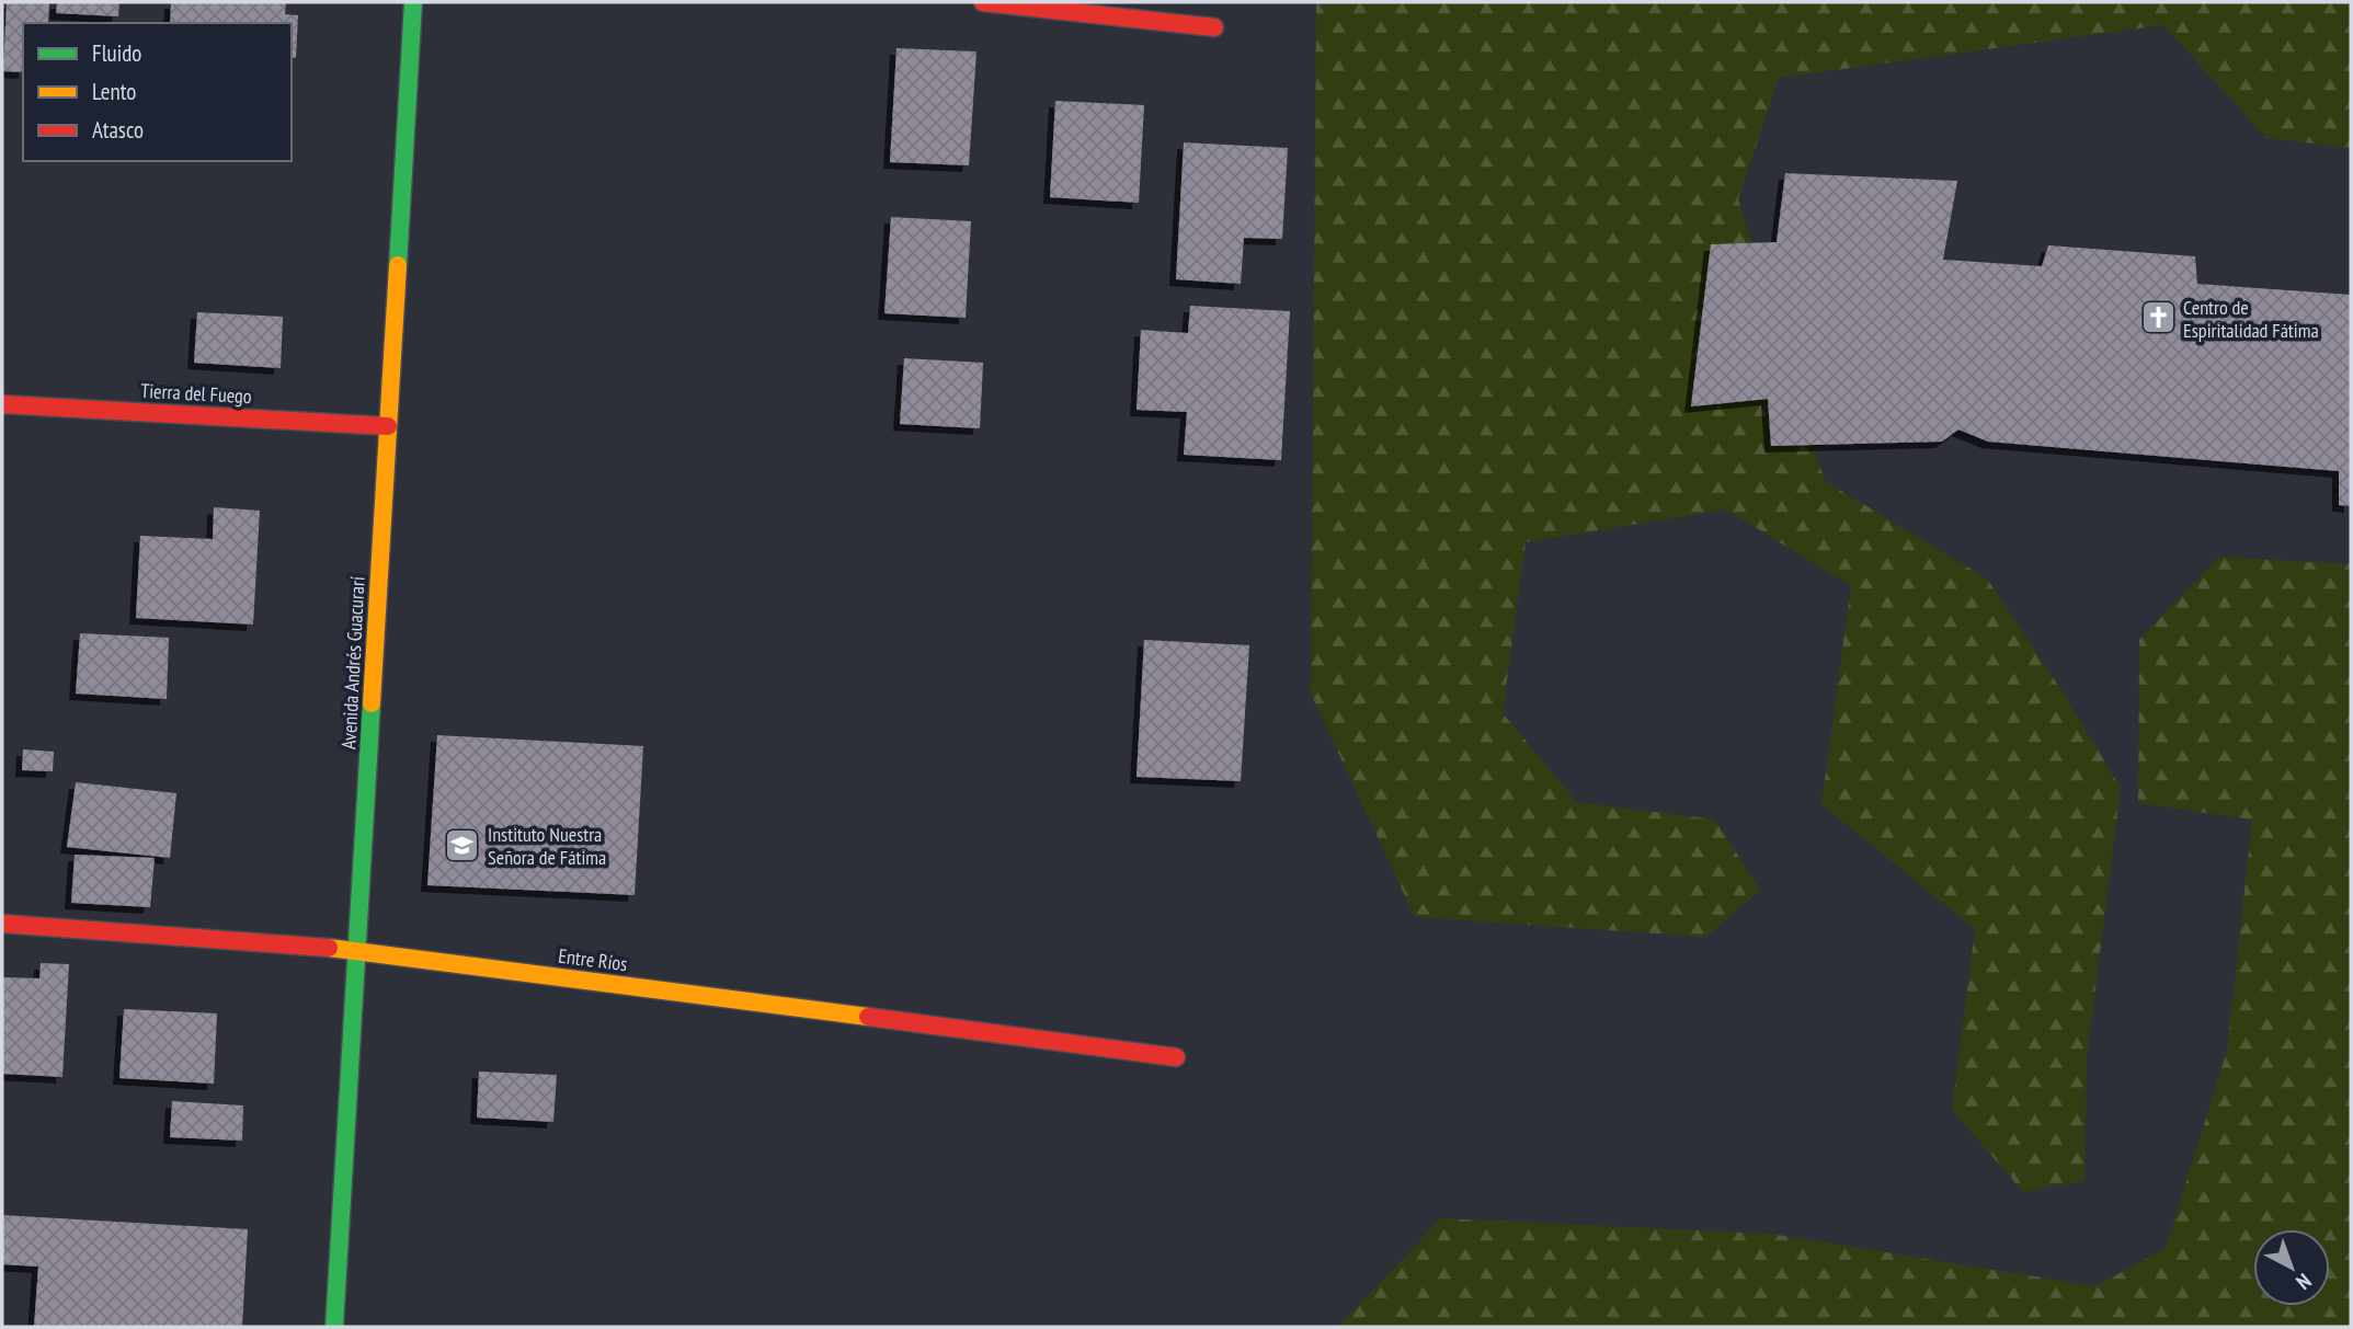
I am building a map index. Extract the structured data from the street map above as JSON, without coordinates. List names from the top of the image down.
{
  "streets": {
    "street": ["Tierra del Fuego", "Avenida Andrés Guacurarí", "Entre Ríos"]
  },
  "crossings": [
    ["Tierra del Fuego", "Avenida Andrés Guacurarí"],
    ["Avenida Andrés Guacurarí", "Entre Ríos"]
  ],
  "places": {
    "church": ["Centro de Espiritalidad Fátima"],
    "school or university": ["Instituto Nuestra Señora de Fátima"]
  },
  "legend": ["Fluido", "Lento", "Atasco"],
  "north": "bottom right"
}
